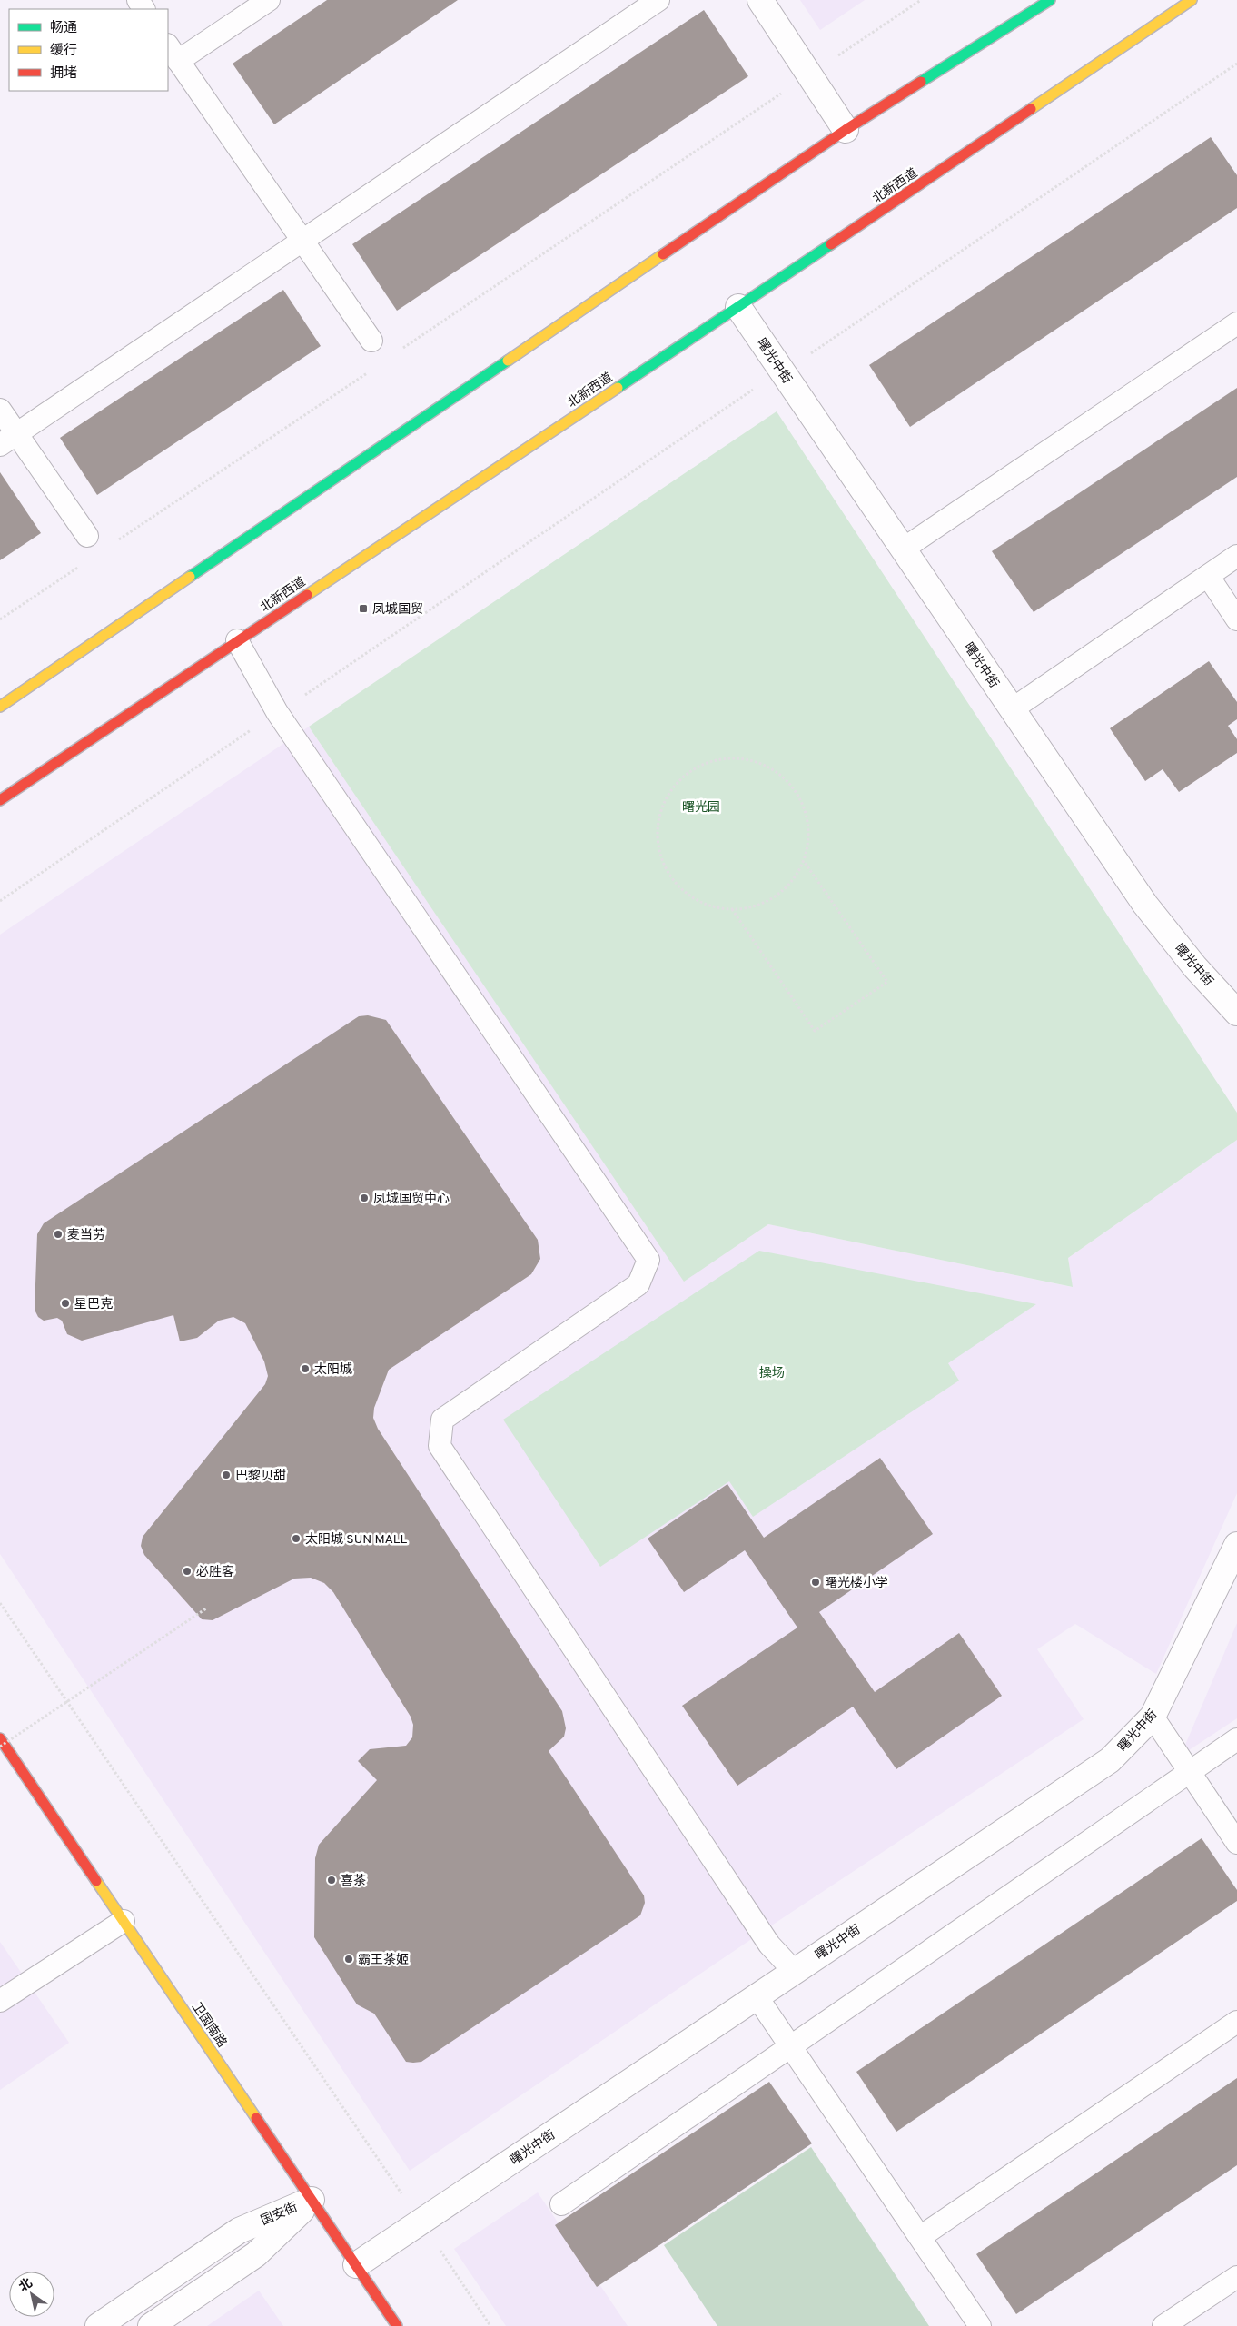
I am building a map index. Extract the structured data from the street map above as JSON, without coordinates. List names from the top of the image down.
{
  "streets": {
    "main road": ["北新西道", "卫国南路"],
    "street": ["曙光中街", "国安街"]
  },
  "crossings": [
    ["北新西道", "曙光中街"],
    ["曙光中街", "卫国南路"],
    ["卫国南路", "国安街"]
  ],
  "parks": ["曙光园", "操场"],
  "places": {
    "transit": ["凤城国贸"],
    "other": [
      "凤城国贸中心",
      "麦当劳",
      "星巴克",
      "太阳城",
      "巴黎贝甜",
      "太阳城 SUN MALL",
      "必胜客",
      "曙光楼小学",
      "喜茶",
      "霸王茶姬"
    ]
  },
  "legend": ["畅通", "缓行", "拥堵"],
  "north": "top left"
}
